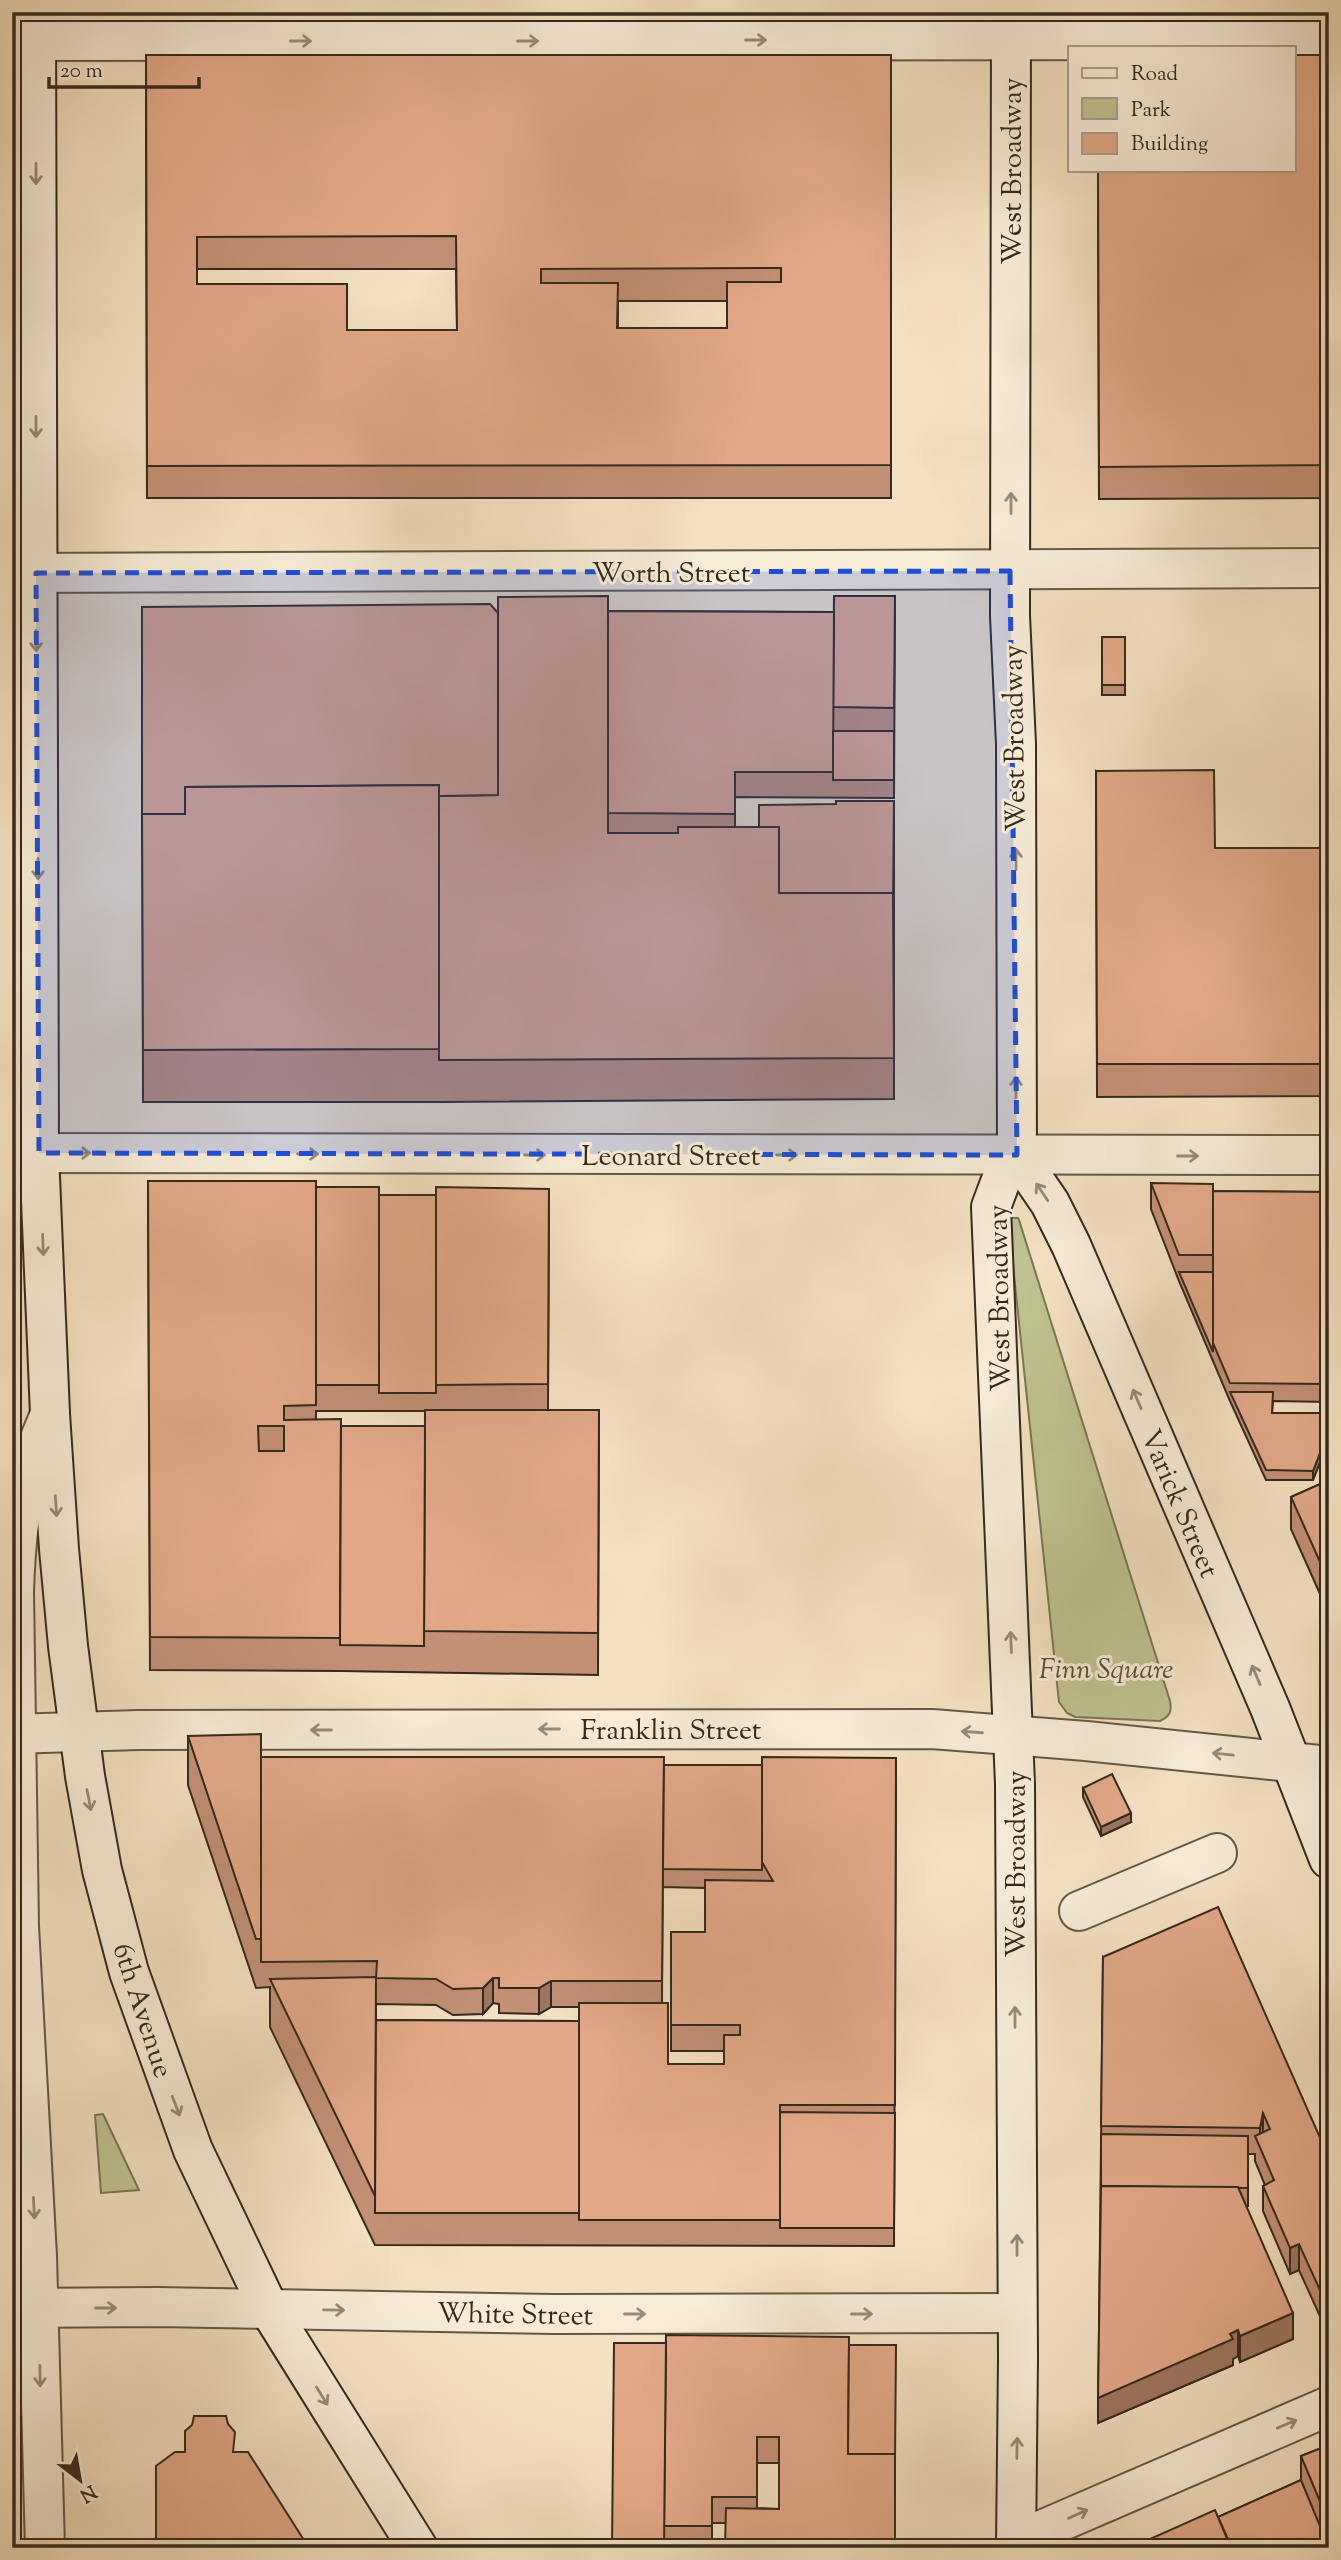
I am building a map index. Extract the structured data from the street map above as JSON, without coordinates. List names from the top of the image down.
{
  "streets": {
    "street": [
      "West Broadway",
      "Worth Street",
      "Leonard Street",
      "Varick Street",
      "Franklin Street",
      "6th Avenue",
      "White Street"
    ]
  },
  "crossings": [
    ["West Broadway", "Worth Street"],
    ["West Broadway", "Leonard Street"],
    ["West Broadway", "Varick Street"],
    ["West Broadway", "Franklin Street"],
    ["West Broadway", "White Street"],
    ["Worth Street", "6th Avenue"],
    ["Leonard Street", "Varick Street"],
    ["Leonard Street", "6th Avenue"],
    ["Varick Street", "Franklin Street"],
    ["Franklin Street", "6th Avenue"],
    ["6th Avenue", "White Street"]
  ],
  "one_way": [
    "West Broadway",
    "Leonard Street",
    "Varick Street",
    "Franklin Street",
    "White Street"
  ],
  "parks": ["Finn Square"],
  "legend": ["Road", "Park", "Building"],
  "scale_bar": "20 m",
  "north": "bottom right"
}
